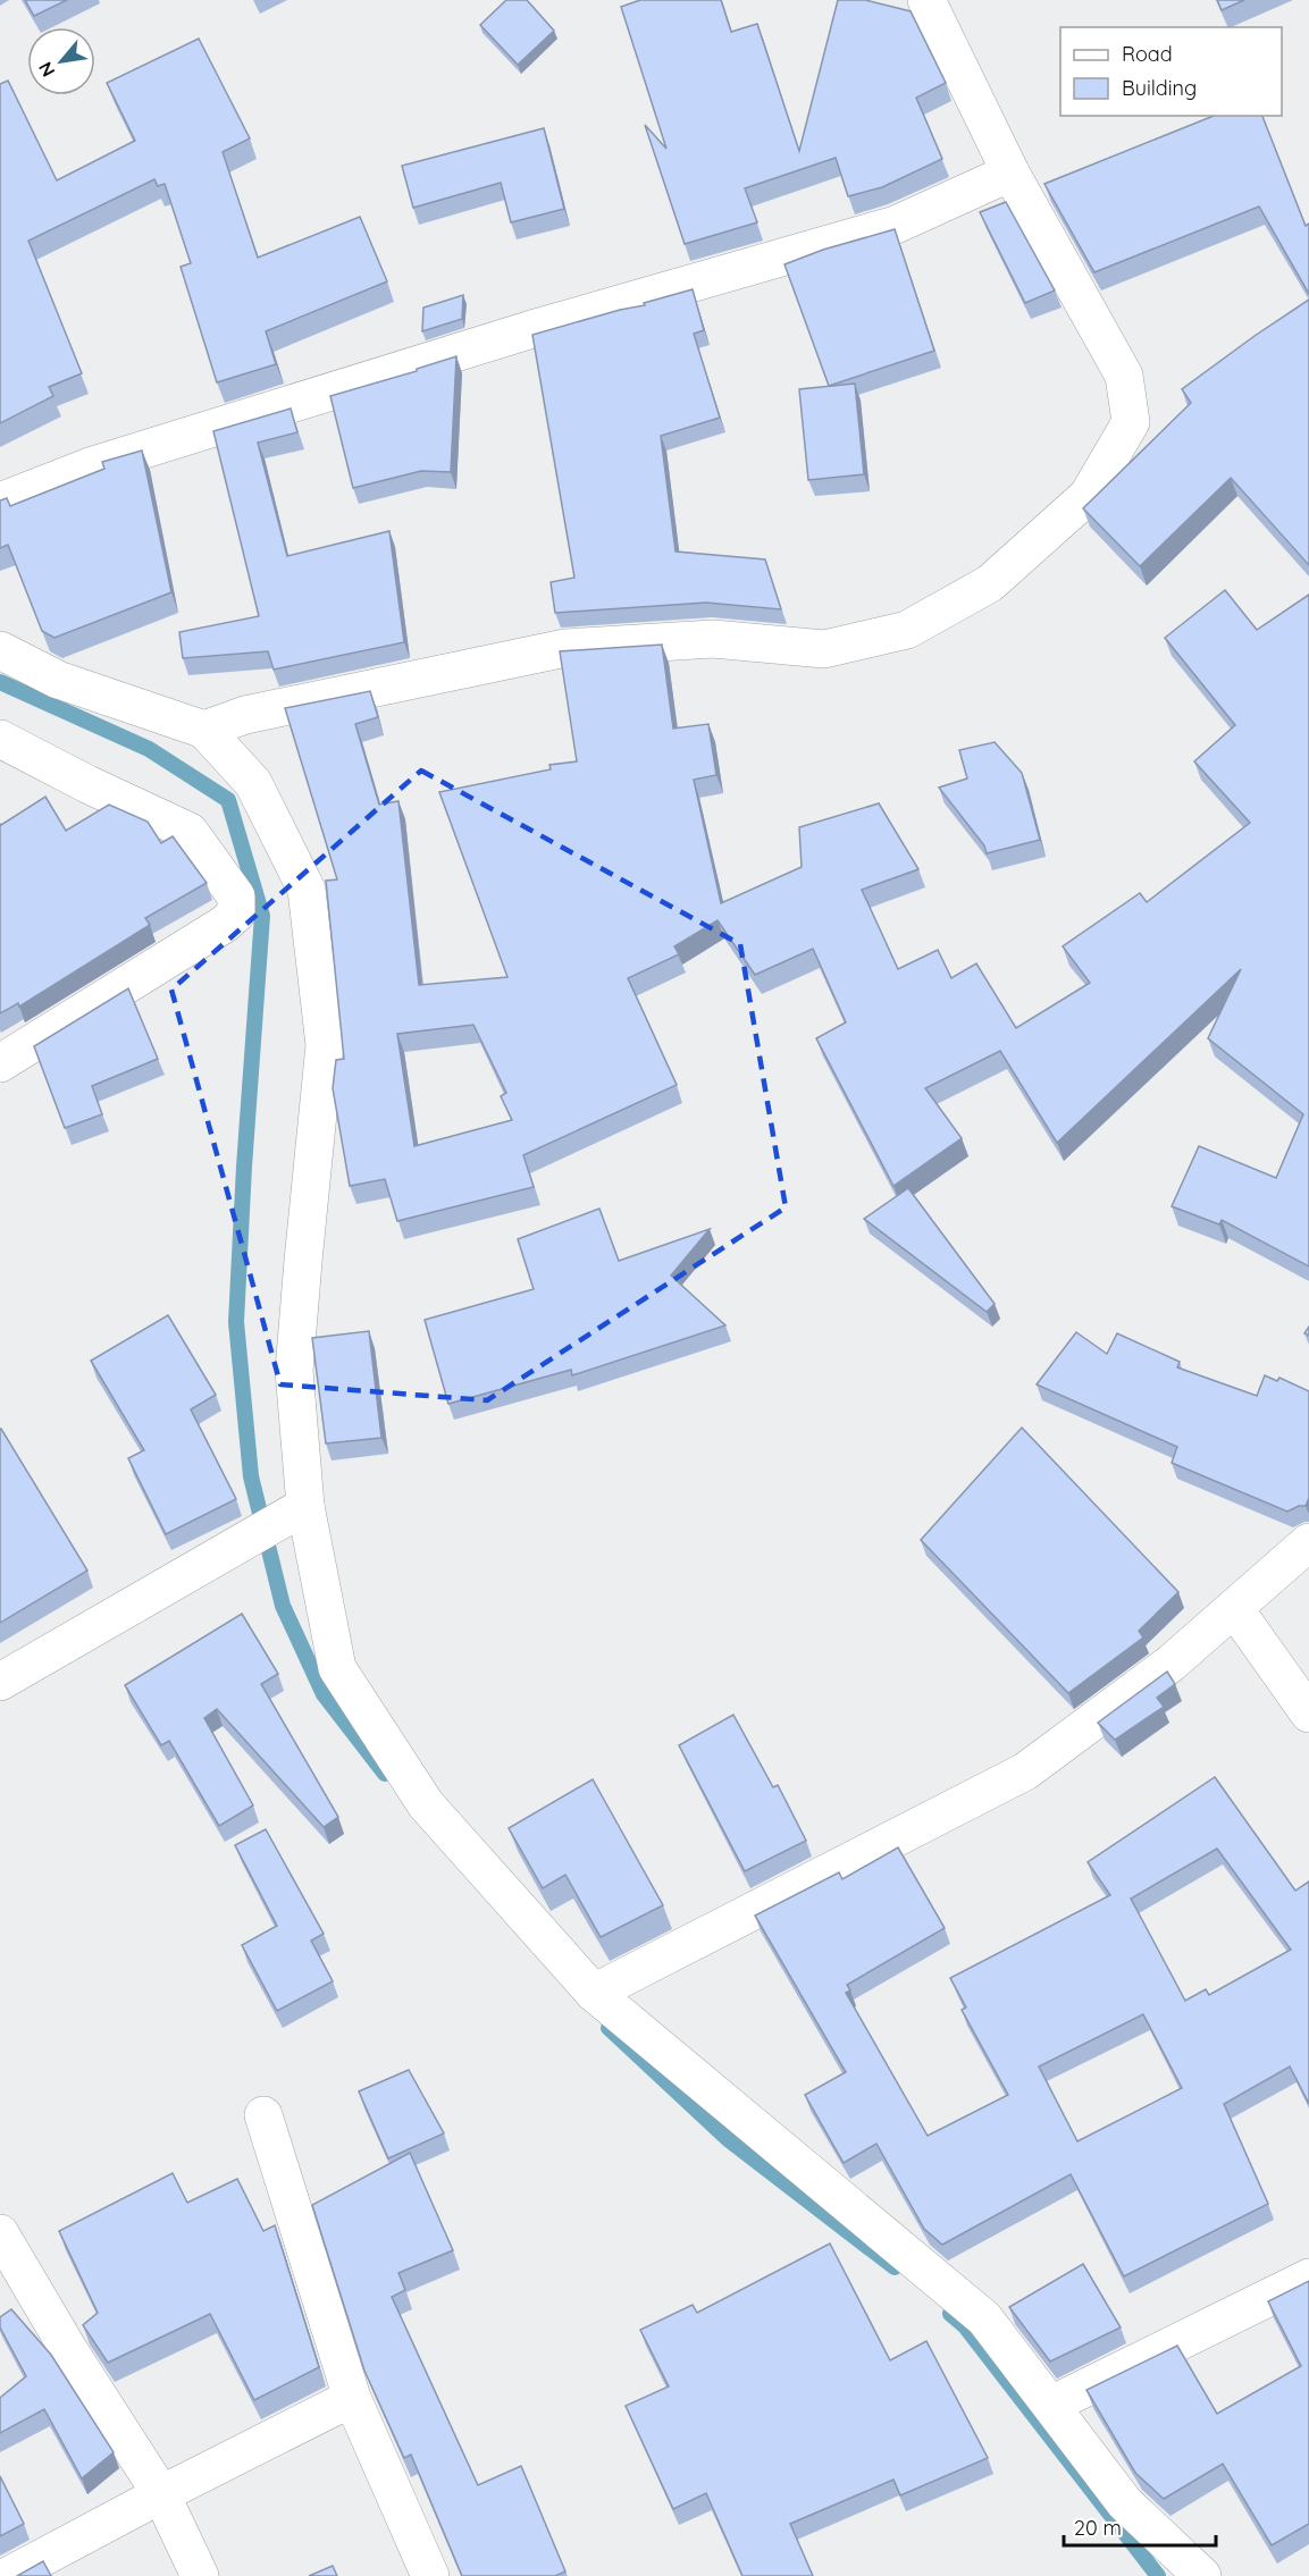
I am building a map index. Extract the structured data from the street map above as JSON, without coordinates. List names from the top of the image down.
{
  "legend": ["Road", "Building"],
  "scale_bar": "20 m",
  "north": "bottom left"
}
